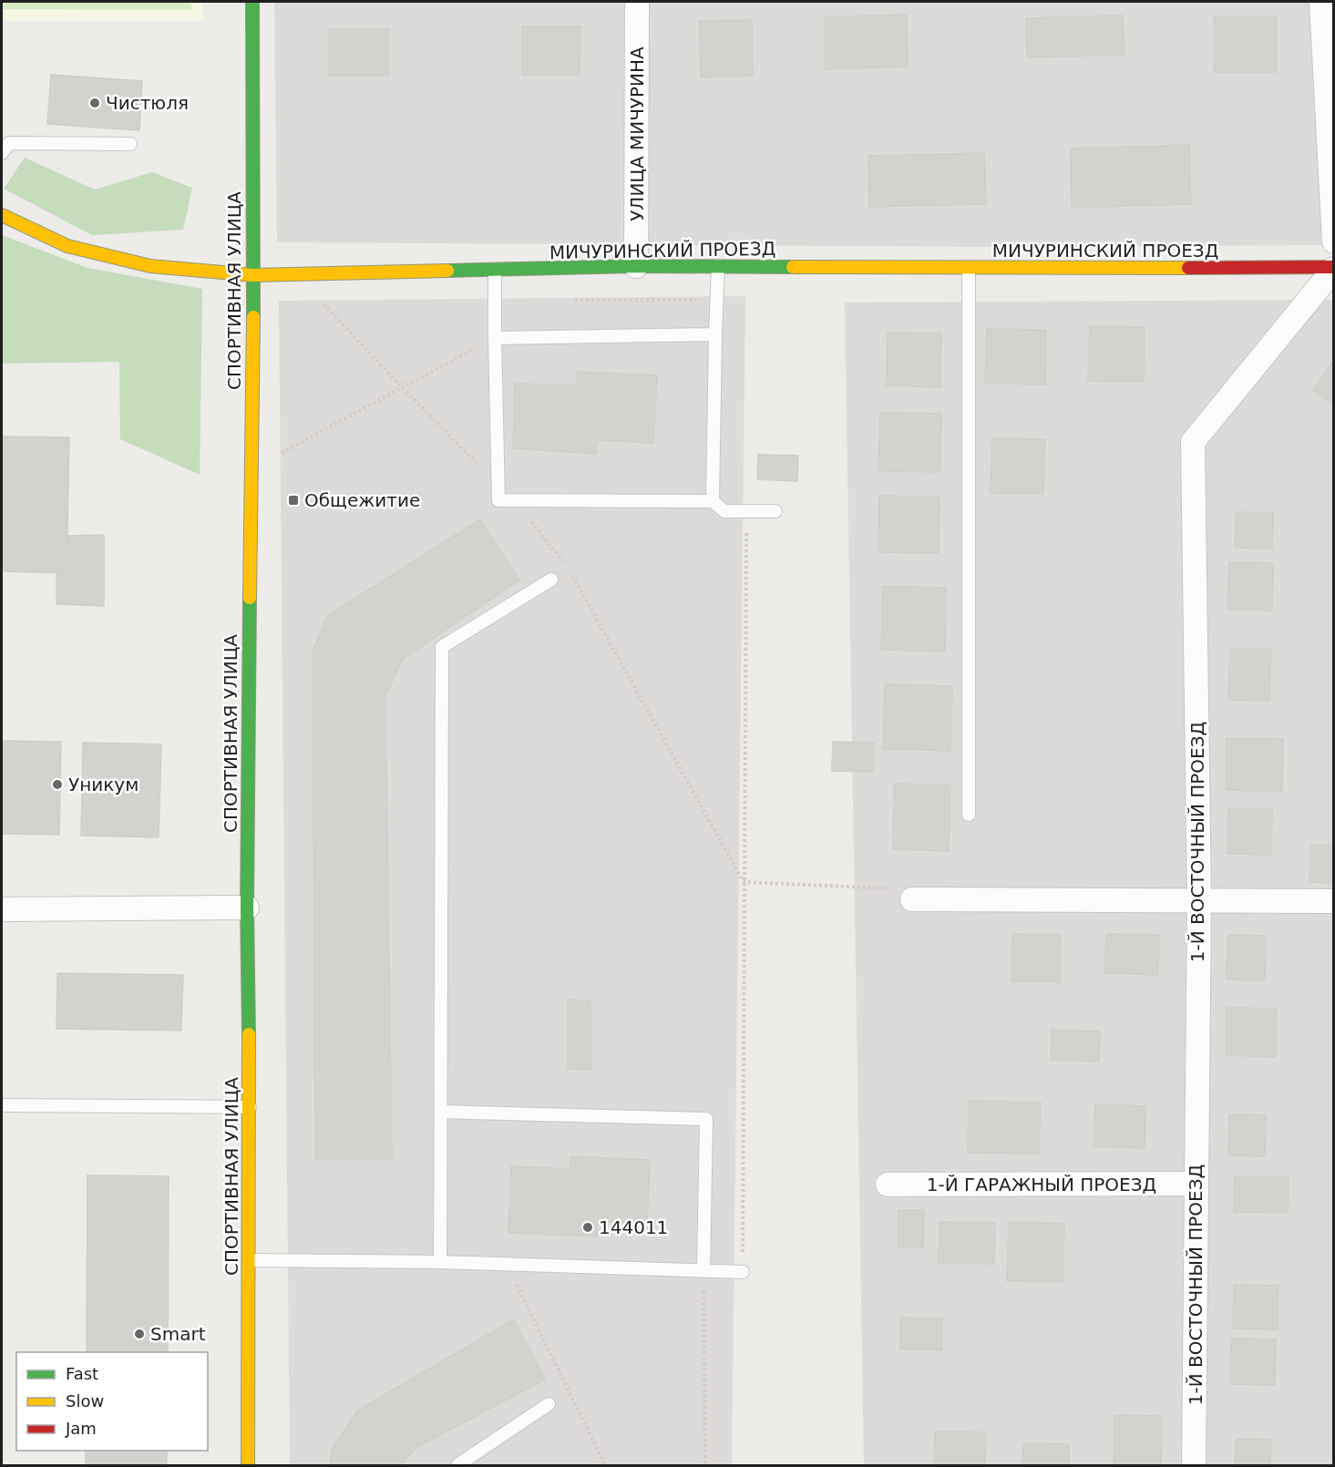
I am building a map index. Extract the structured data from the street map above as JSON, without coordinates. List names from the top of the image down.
{
  "streets": {
    "street": [
      "УЛИЦА МИЧУРИНА",
      "МИЧУРИНСКИЙ ПРОЕЗД",
      "СПОРТИВНАЯ УЛИЦА",
      "1-Й ВОСТОЧНЫЙ ПРОЕЗД",
      "1-Й ГАРАЖНЫЙ ПРОЕЗД"
    ]
  },
  "crossings": [
    ["УЛИЦА МИЧУРИНА", "МИЧУРИНСКИЙ ПРОЕЗД"],
    ["МИЧУРИНСКИЙ ПРОЕЗД", "СПОРТИВНАЯ УЛИЦА"],
    ["МИЧУРИНСКИЙ ПРОЕЗД", "1-Й ВОСТОЧНЫЙ ПРОЕЗД"],
    ["1-Й ВОСТОЧНЫЙ ПРОЕЗД", "1-Й ГАРАЖНЫЙ ПРОЕЗД"]
  ],
  "places": {
    "other": [
      "Чистюля",
      "Уникум",
      "144011",
      "Smart"
    ],
    "transit": ["Общежитие"]
  },
  "legend": ["Fast", "Slow", "Jam"]
}
